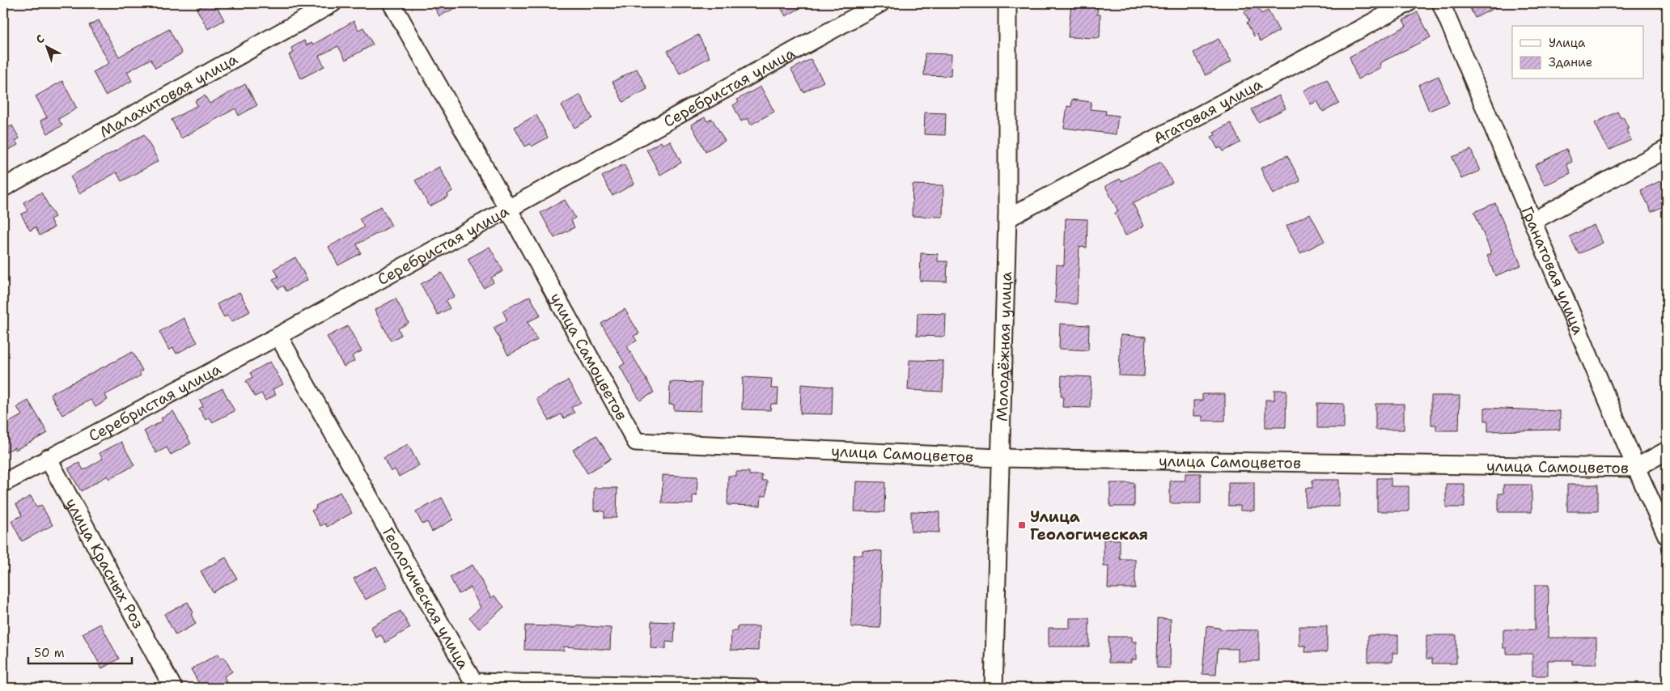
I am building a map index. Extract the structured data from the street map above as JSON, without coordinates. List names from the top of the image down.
{
  "streets": {
    "street": [
      "Серебристая улица",
      "Малахитовая улица",
      "Агатовая улица",
      "Гранатовая улица",
      "Молодёжная улица",
      "улица Самоцветов",
      "улица Красных Роз",
      "Геологическая улица"
    ]
  },
  "crossings": [
    ["Серебристая улица", "улица Самоцветов"],
    ["Серебристая улица", "улица Красных Роз"],
    ["Серебристая улица", "Геологическая улица"],
    ["Агатовая улица", "Молодёжная улица"],
    ["Гранатовая улица", "улица Самоцветов"],
    ["Молодёжная улица", "улица Самоцветов"]
  ],
  "places": {
    "transit": ["Улица Геологическая"]
  },
  "legend": ["Улица", "Здание"],
  "scale_bar": "50 m",
  "north": "top left"
}
